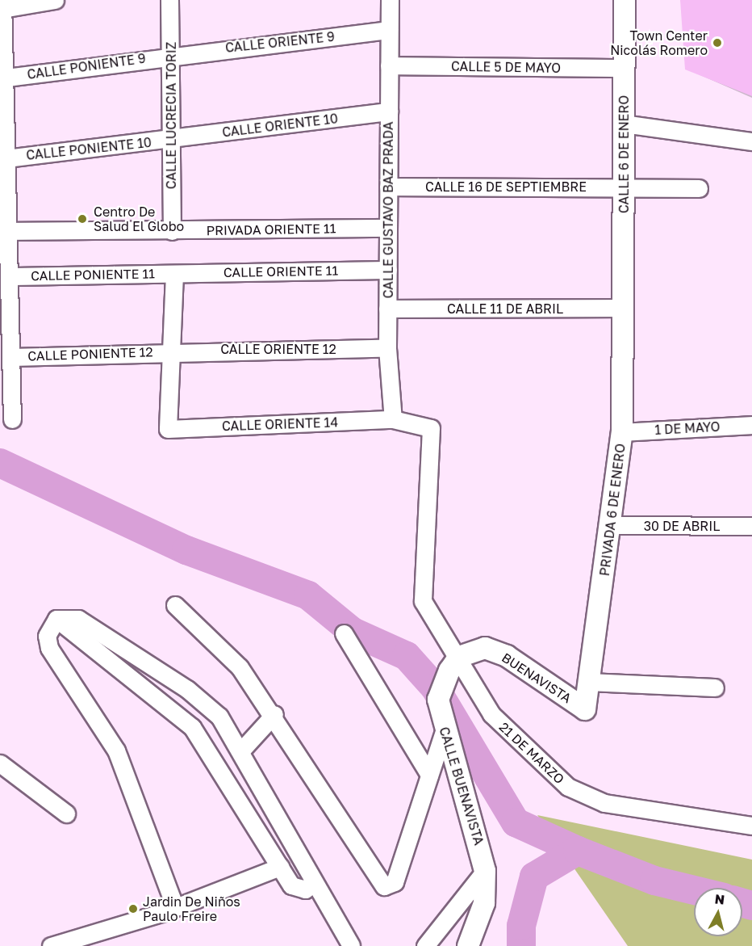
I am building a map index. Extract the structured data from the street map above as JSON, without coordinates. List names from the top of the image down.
{
  "streets": {
    "street": [
      "CALLE ORIENTE 9",
      "CALLE PONIENTE 9",
      "CALLE 5 DE MAYO",
      "CALLE LUCRECIA TORIZ",
      "CALLE ORIENTE 10",
      "CALLE PONIENTE 10",
      "CALLE 6 DE ENERO",
      "CALLE 16 DE SEPTIEMBRE",
      "CALLE GUSTAVO BAZ PRADA",
      "PRIVADA ORIENTE 11",
      "CALLE ORIENTE 11",
      "CALLE PONIENTE 11",
      "CALLE 11 DE ABRIL",
      "CALLE ORIENTE 12",
      "CALLE PONIENTE 12",
      "CALLE ORIENTE 14",
      "1 DE MAYO",
      "PRIVADA 6 DE ENERO",
      "30 DE ABRIL",
      "BUENAVISTA",
      "21 DE MARZO",
      "CALLE BUENAVISTA"
    ]
  },
  "crossings": [
    ["CALLE ORIENTE 9", "CALLE PONIENTE 9"],
    ["CALLE ORIENTE 9", "CALLE LUCRECIA TORIZ"],
    ["CALLE ORIENTE 9", "CALLE GUSTAVO BAZ PRADA"],
    ["CALLE PONIENTE 9", "CALLE LUCRECIA TORIZ"],
    ["CALLE 5 DE MAYO", "CALLE 6 DE ENERO"],
    ["CALLE 5 DE MAYO", "CALLE GUSTAVO BAZ PRADA"],
    ["CALLE LUCRECIA TORIZ", "CALLE ORIENTE 10"],
    ["CALLE LUCRECIA TORIZ", "CALLE PONIENTE 10"],
    ["CALLE LUCRECIA TORIZ", "PRIVADA ORIENTE 11"],
    ["CALLE ORIENTE 10", "CALLE PONIENTE 10"],
    ["CALLE ORIENTE 10", "CALLE GUSTAVO BAZ PRADA"],
    ["CALLE 6 DE ENERO", "CALLE 16 DE SEPTIEMBRE"],
    ["CALLE 6 DE ENERO", "CALLE 11 DE ABRIL"],
    ["CALLE 6 DE ENERO", "PRIVADA 6 DE ENERO"],
    ["CALLE 16 DE SEPTIEMBRE", "CALLE GUSTAVO BAZ PRADA"],
    ["CALLE GUSTAVO BAZ PRADA", "PRIVADA ORIENTE 11"],
    ["CALLE GUSTAVO BAZ PRADA", "CALLE ORIENTE 11"],
    ["CALLE GUSTAVO BAZ PRADA", "CALLE 11 DE ABRIL"],
    ["CALLE GUSTAVO BAZ PRADA", "CALLE ORIENTE 12"],
    ["CALLE GUSTAVO BAZ PRADA", "CALLE ORIENTE 14"],
    ["CALLE ORIENTE 11", "CALLE PONIENTE 11"],
    ["CALLE 11 DE ABRIL", "PRIVADA 6 DE ENERO"],
    ["CALLE ORIENTE 12", "CALLE PONIENTE 12"],
    ["CALLE ORIENTE 12", "CALLE ORIENTE 14"],
    ["CALLE PONIENTE 12", "CALLE ORIENTE 14"],
    ["CALLE ORIENTE 14", "BUENAVISTA"],
    ["CALLE ORIENTE 14", "21 DE MARZO"],
    ["CALLE ORIENTE 14", "CALLE BUENAVISTA"],
    ["1 DE MAYO", "PRIVADA 6 DE ENERO"],
    ["PRIVADA 6 DE ENERO", "30 DE ABRIL"],
    ["PRIVADA 6 DE ENERO", "BUENAVISTA"],
    ["BUENAVISTA", "21 DE MARZO"],
    ["BUENAVISTA", "CALLE BUENAVISTA"],
    ["21 DE MARZO", "CALLE BUENAVISTA"]
  ],
  "places": ["Town Center Nicolás Romero", "Centro De Salud El Globo", "Jardin De Niños Paulo Freire"],
  "north": "top"
}
